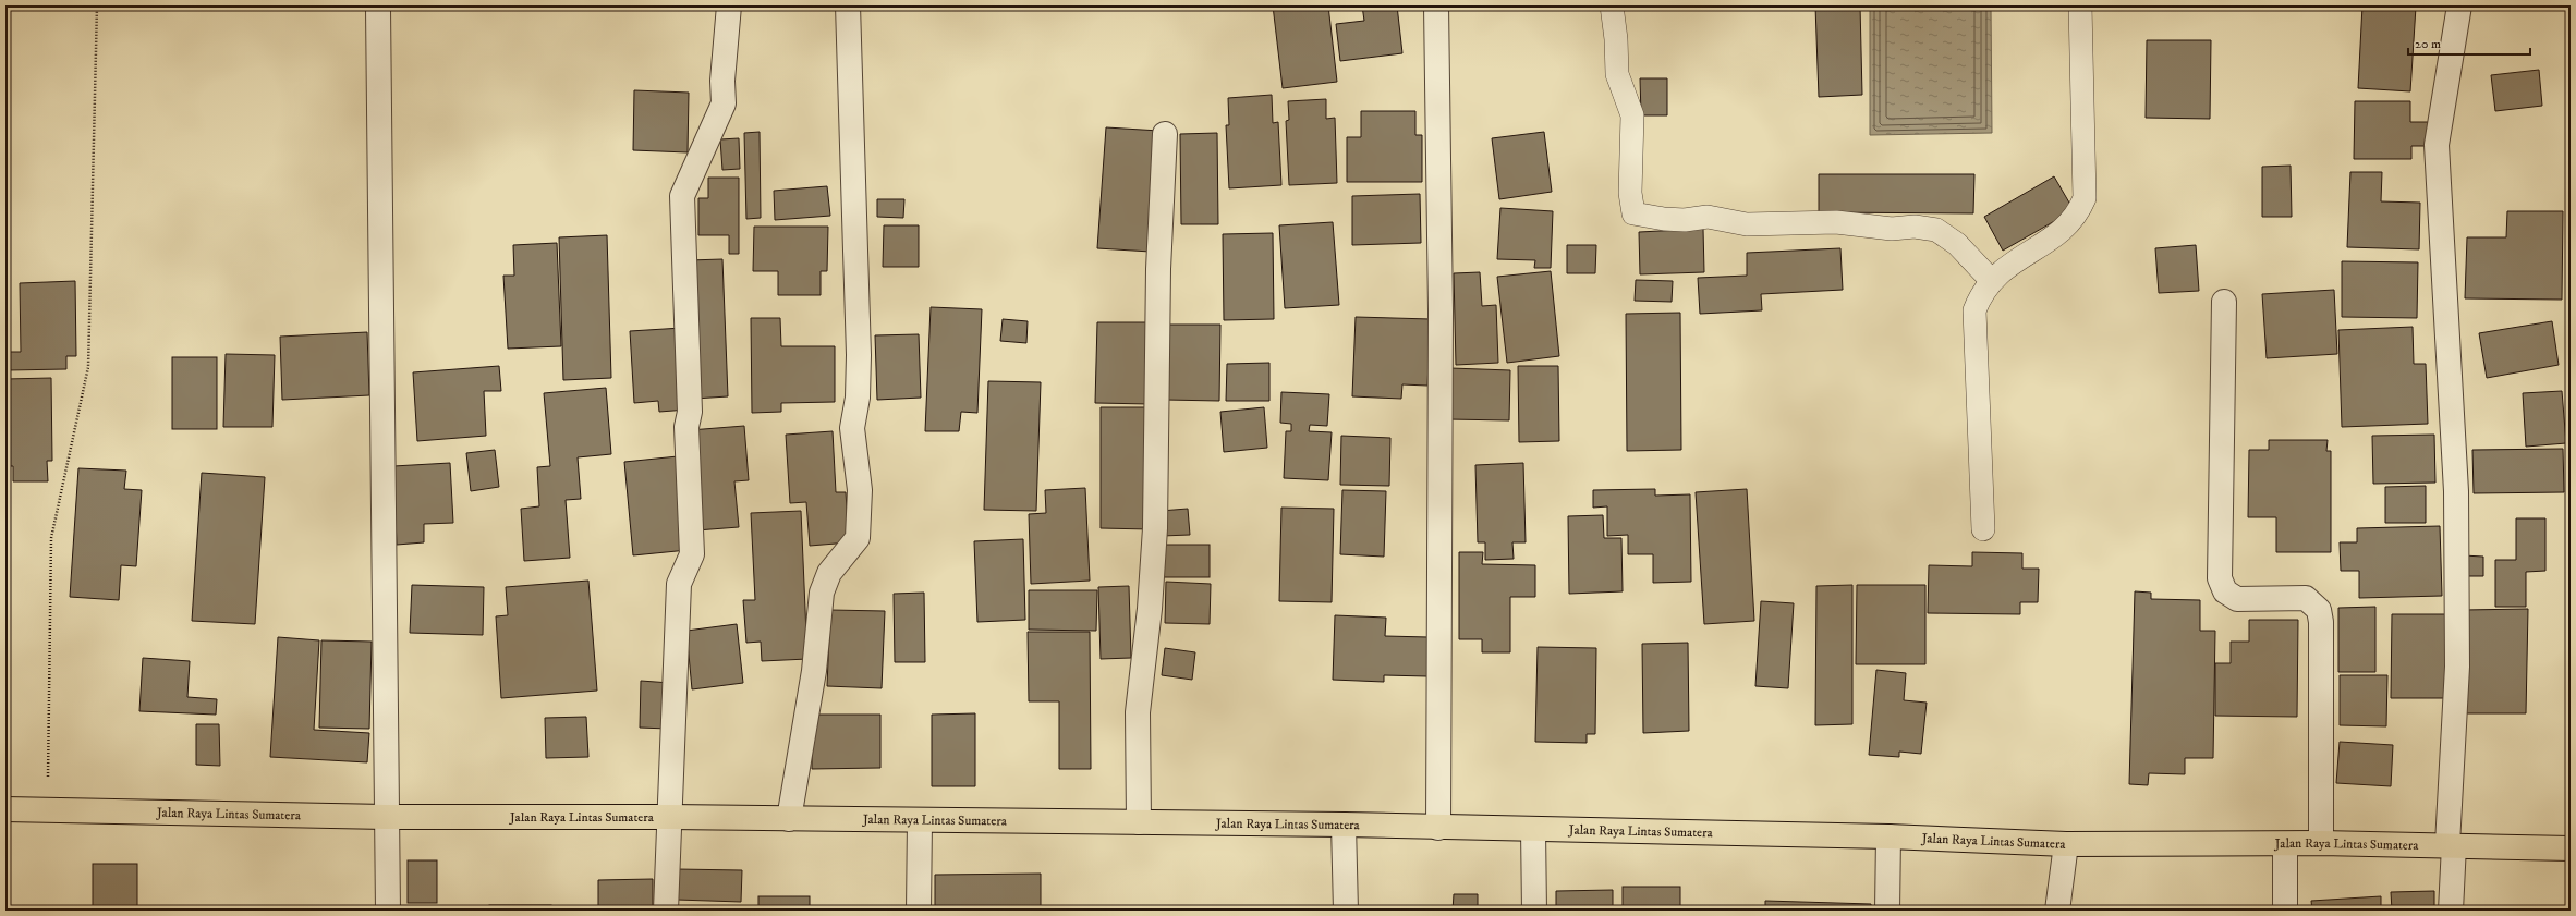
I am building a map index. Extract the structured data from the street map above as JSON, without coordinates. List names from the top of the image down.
{
  "streets": {
    "highway": ["Jalan Raya Lintas Sumatera"]
  },
  "scale_bar": "20 m"
}
